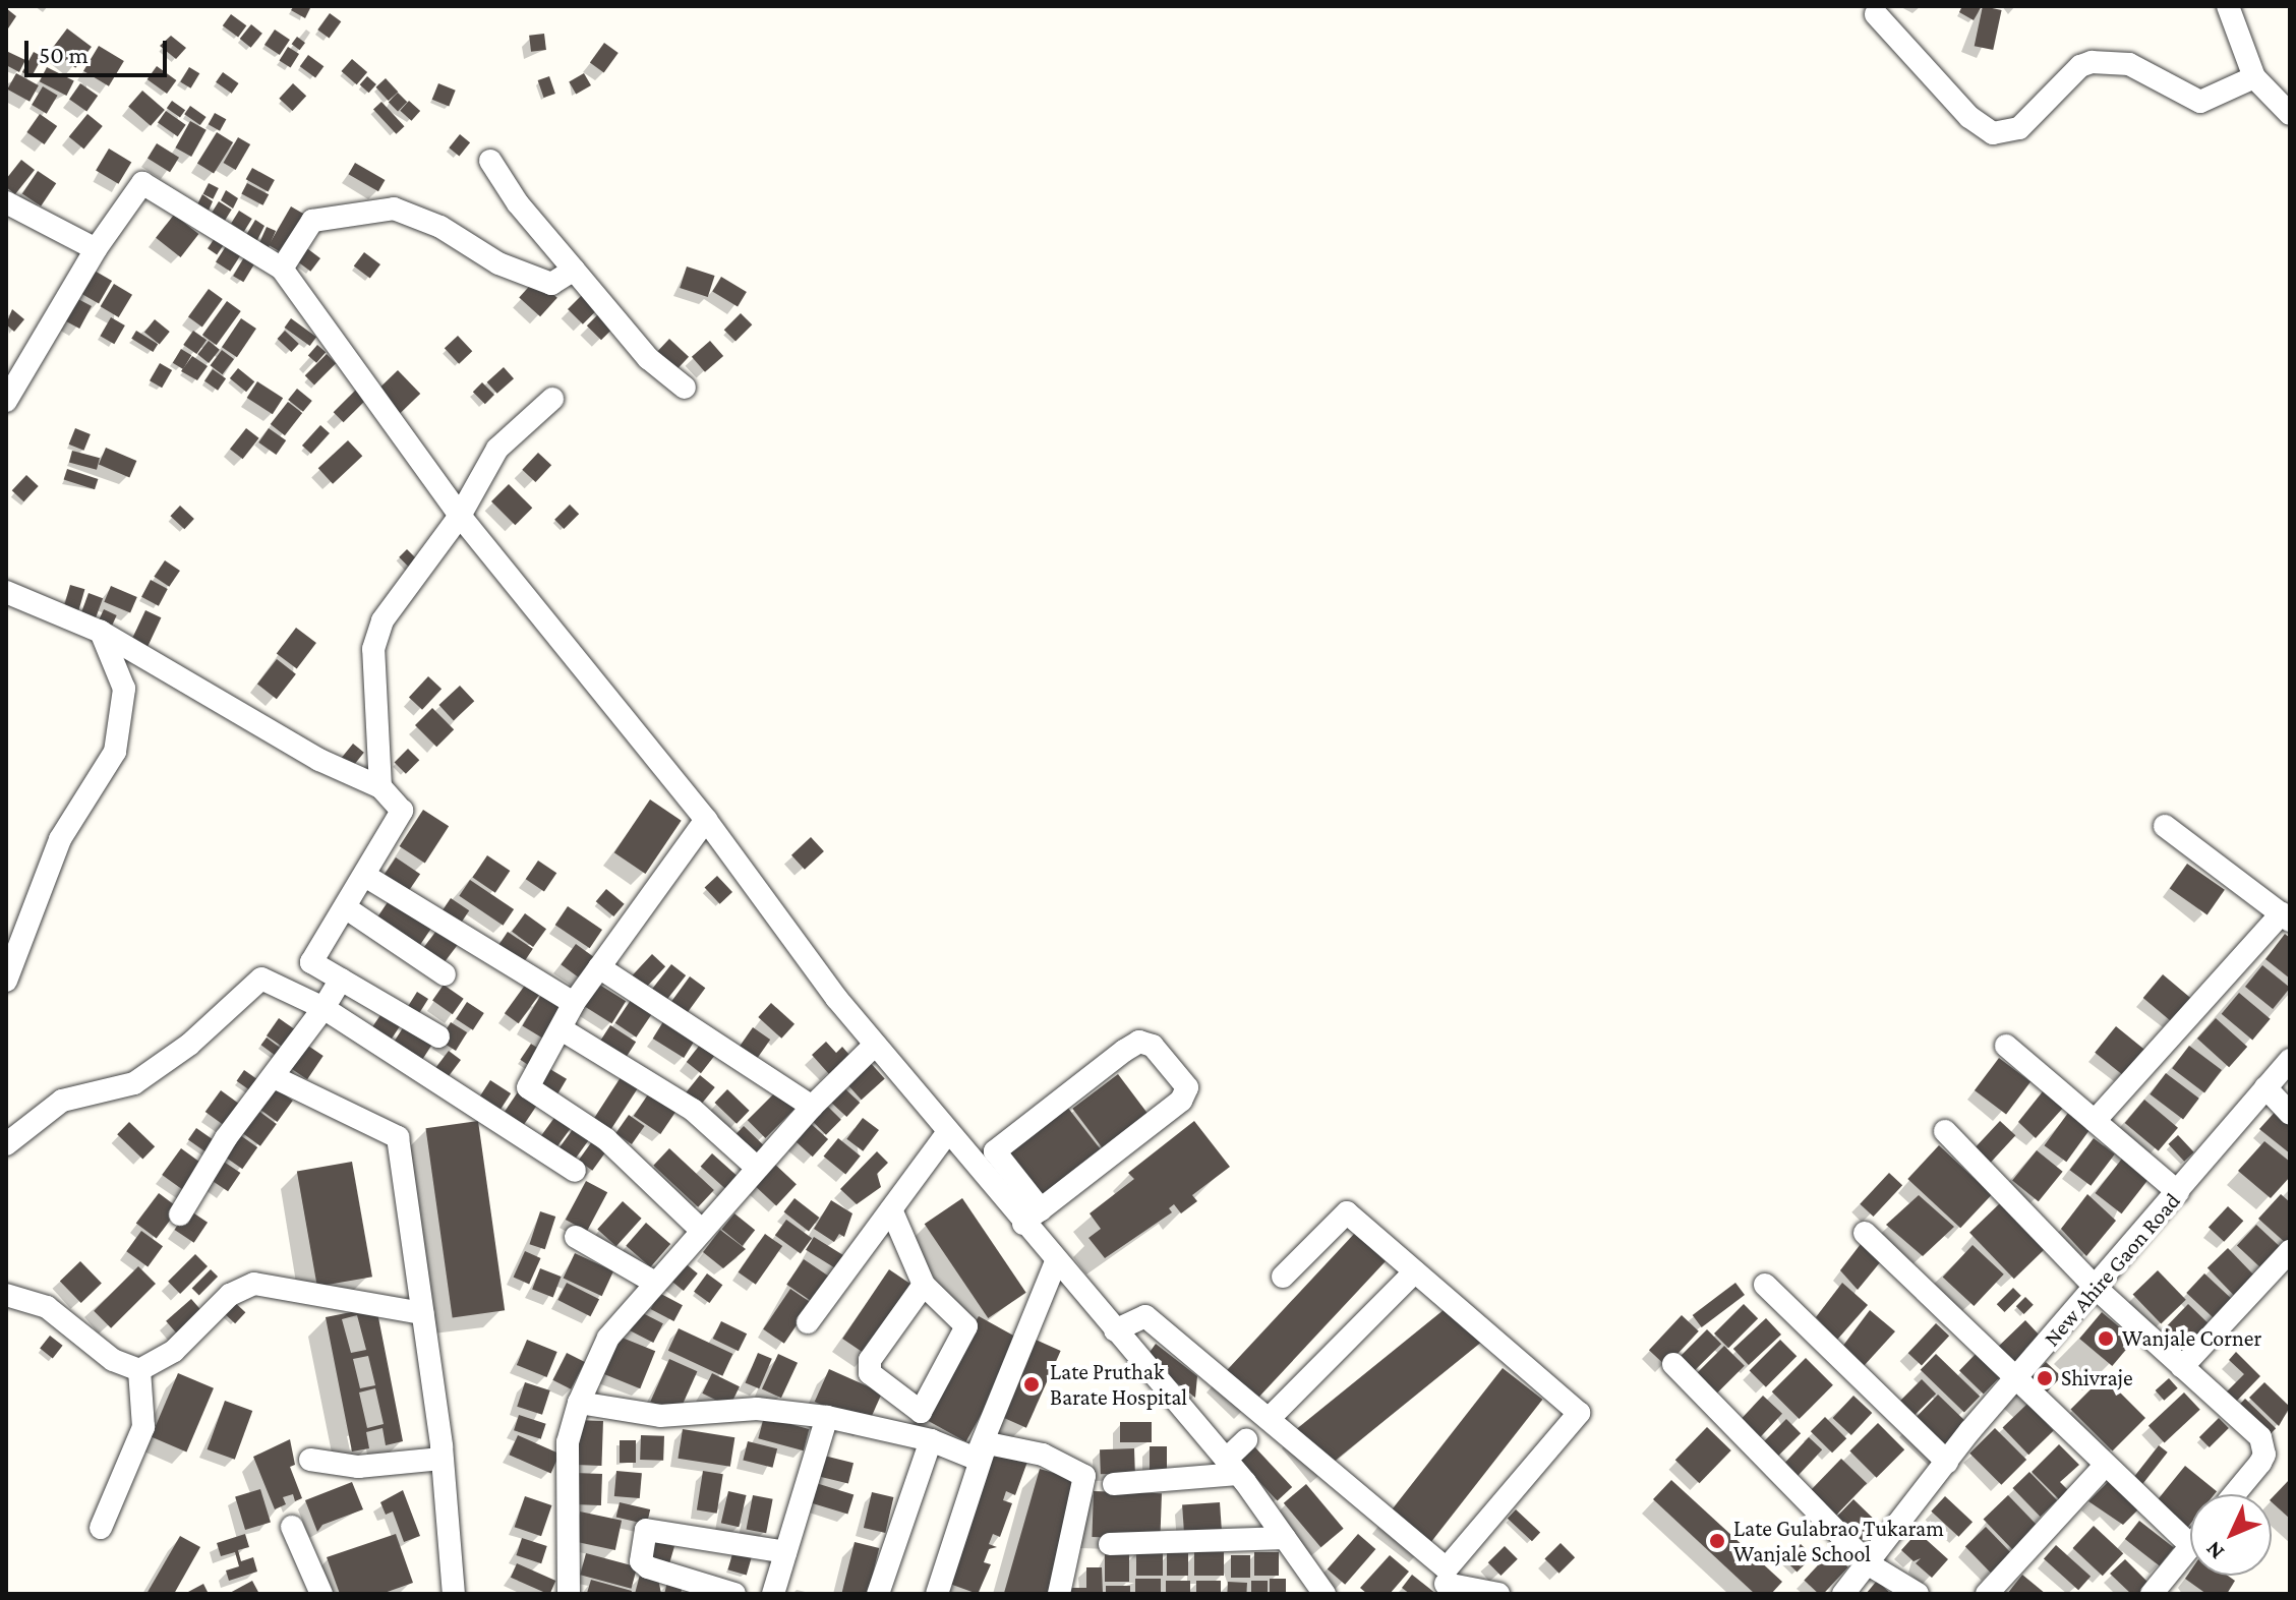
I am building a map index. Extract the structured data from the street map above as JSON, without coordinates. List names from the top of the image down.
{
  "streets": {
    "street": ["New Ahire Gaon Road"]
  },
  "places": [
    "Wanjale Corner",
    "Shivraje",
    "Late Pruthak Barate Hospital",
    "Late Gulabrao Tukaram Wanjale School"
  ],
  "scale_bar": "50 m",
  "north": "bottom left"
}
